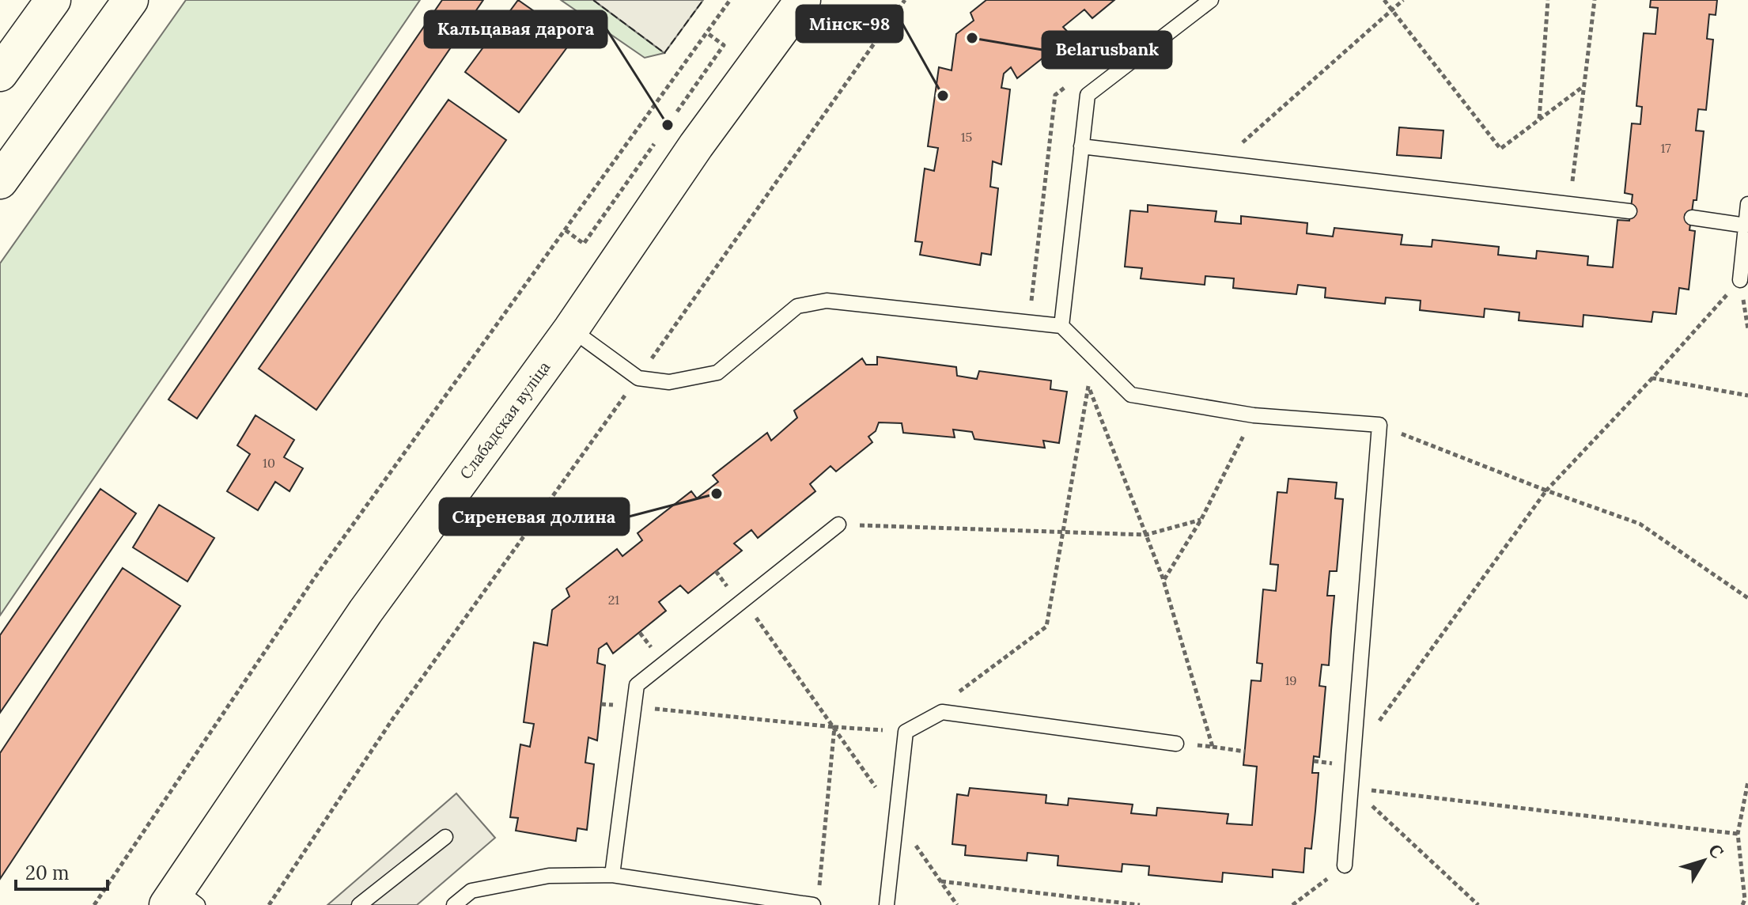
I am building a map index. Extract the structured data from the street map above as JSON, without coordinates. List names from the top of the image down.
{
  "streets": {
    "main road": ["Слабадская вуліца"]
  },
  "places": [
    "Belarusbank",
    "Мінск-98",
    "Кальцавая дарога",
    "Сиреневая долина"
  ],
  "house_numbers": [
    "15",
    "17",
    "10",
    "21",
    "19"
  ],
  "scale_bar": "20 m",
  "north": "top right"
}
